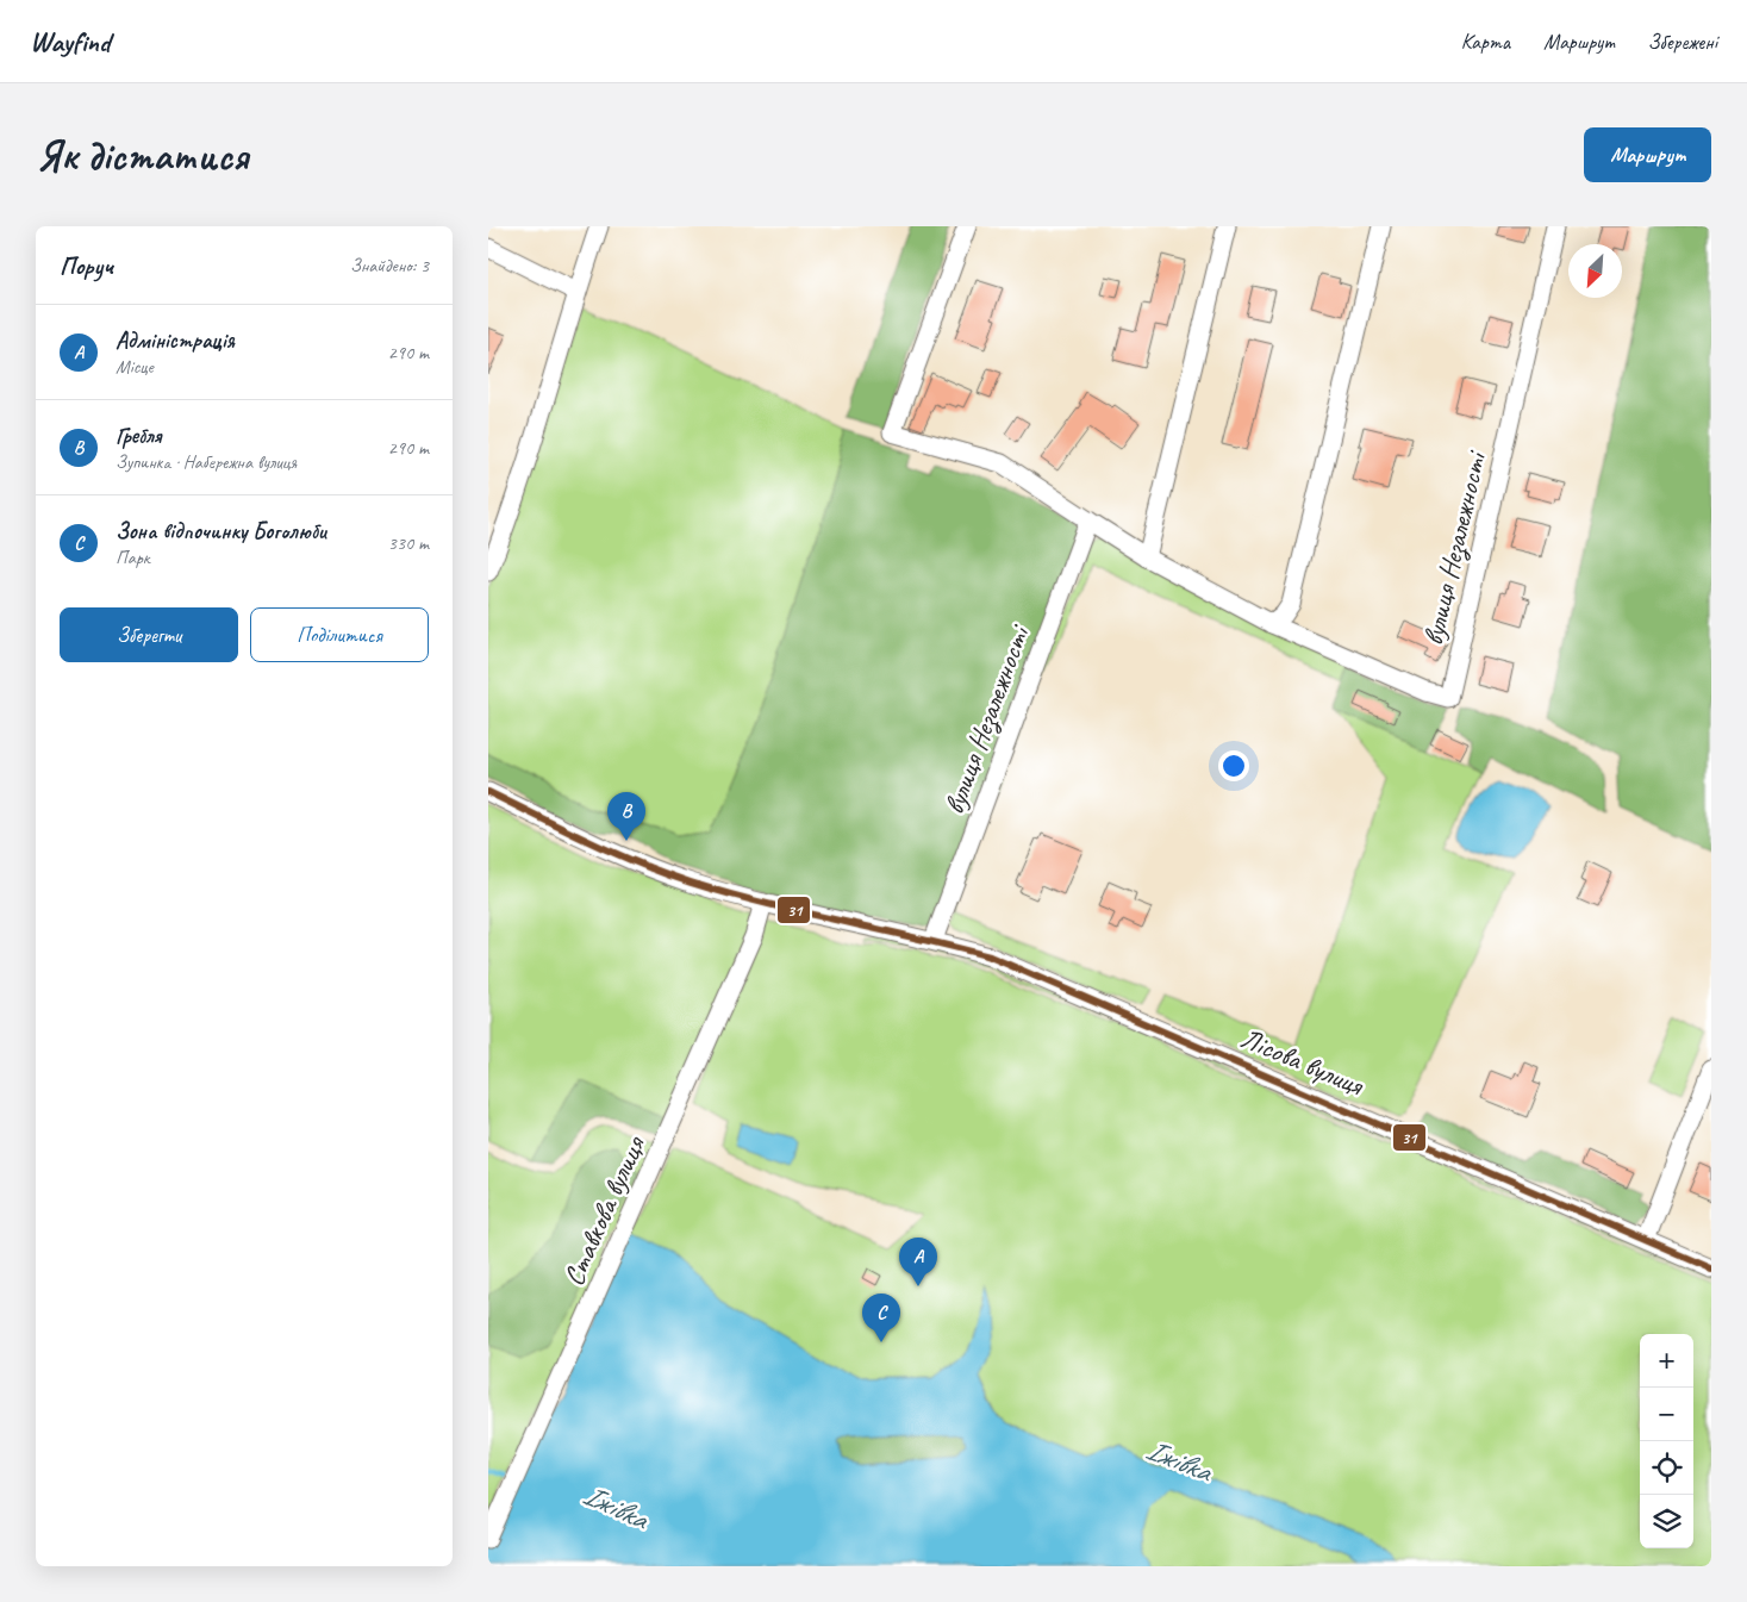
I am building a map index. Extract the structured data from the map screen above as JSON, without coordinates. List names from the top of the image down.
{
  "streets": {
    "street": ["вулиця Незалежності", "Лісова вулиця", "Ставкова вулиця"]
  },
  "crossings": [
    ["вулиця Незалежності", "Лісова вулиця"],
    ["Лісова вулиця", "Ставкова вулиця"]
  ],
  "water": ["Іжівка"],
  "lines": ["transit line 31"],
  "north": "bottom left",
  "page": {
    "header": "Wayfind",
    "nav": ["Карта", "Маршрут", "Збережені"],
    "buttons": [
      "Маршрут",
      ["Зберегти", "Поділитися"]
    ],
    "title": "Як дістатися",
    "heading": ["Поруч", "Знайдено: 3"],
    "list": [
      {
        "mark": "A",
        "name": "Адміністрація",
        "note": "Місце",
        "value": "290 m"
      },
      {
        "mark": "B",
        "name": "Гребля",
        "note": "Зупинка · Набережна вулиця",
        "value": "290 m"
      },
      {
        "mark": "C",
        "name": "Зона відпочинку Боголюби",
        "note": "Парк",
        "value": "330 m"
      }
    ],
    "pins": ["B", "A", "C"],
    "map_buttons": ["+", "−"]
  }
}
